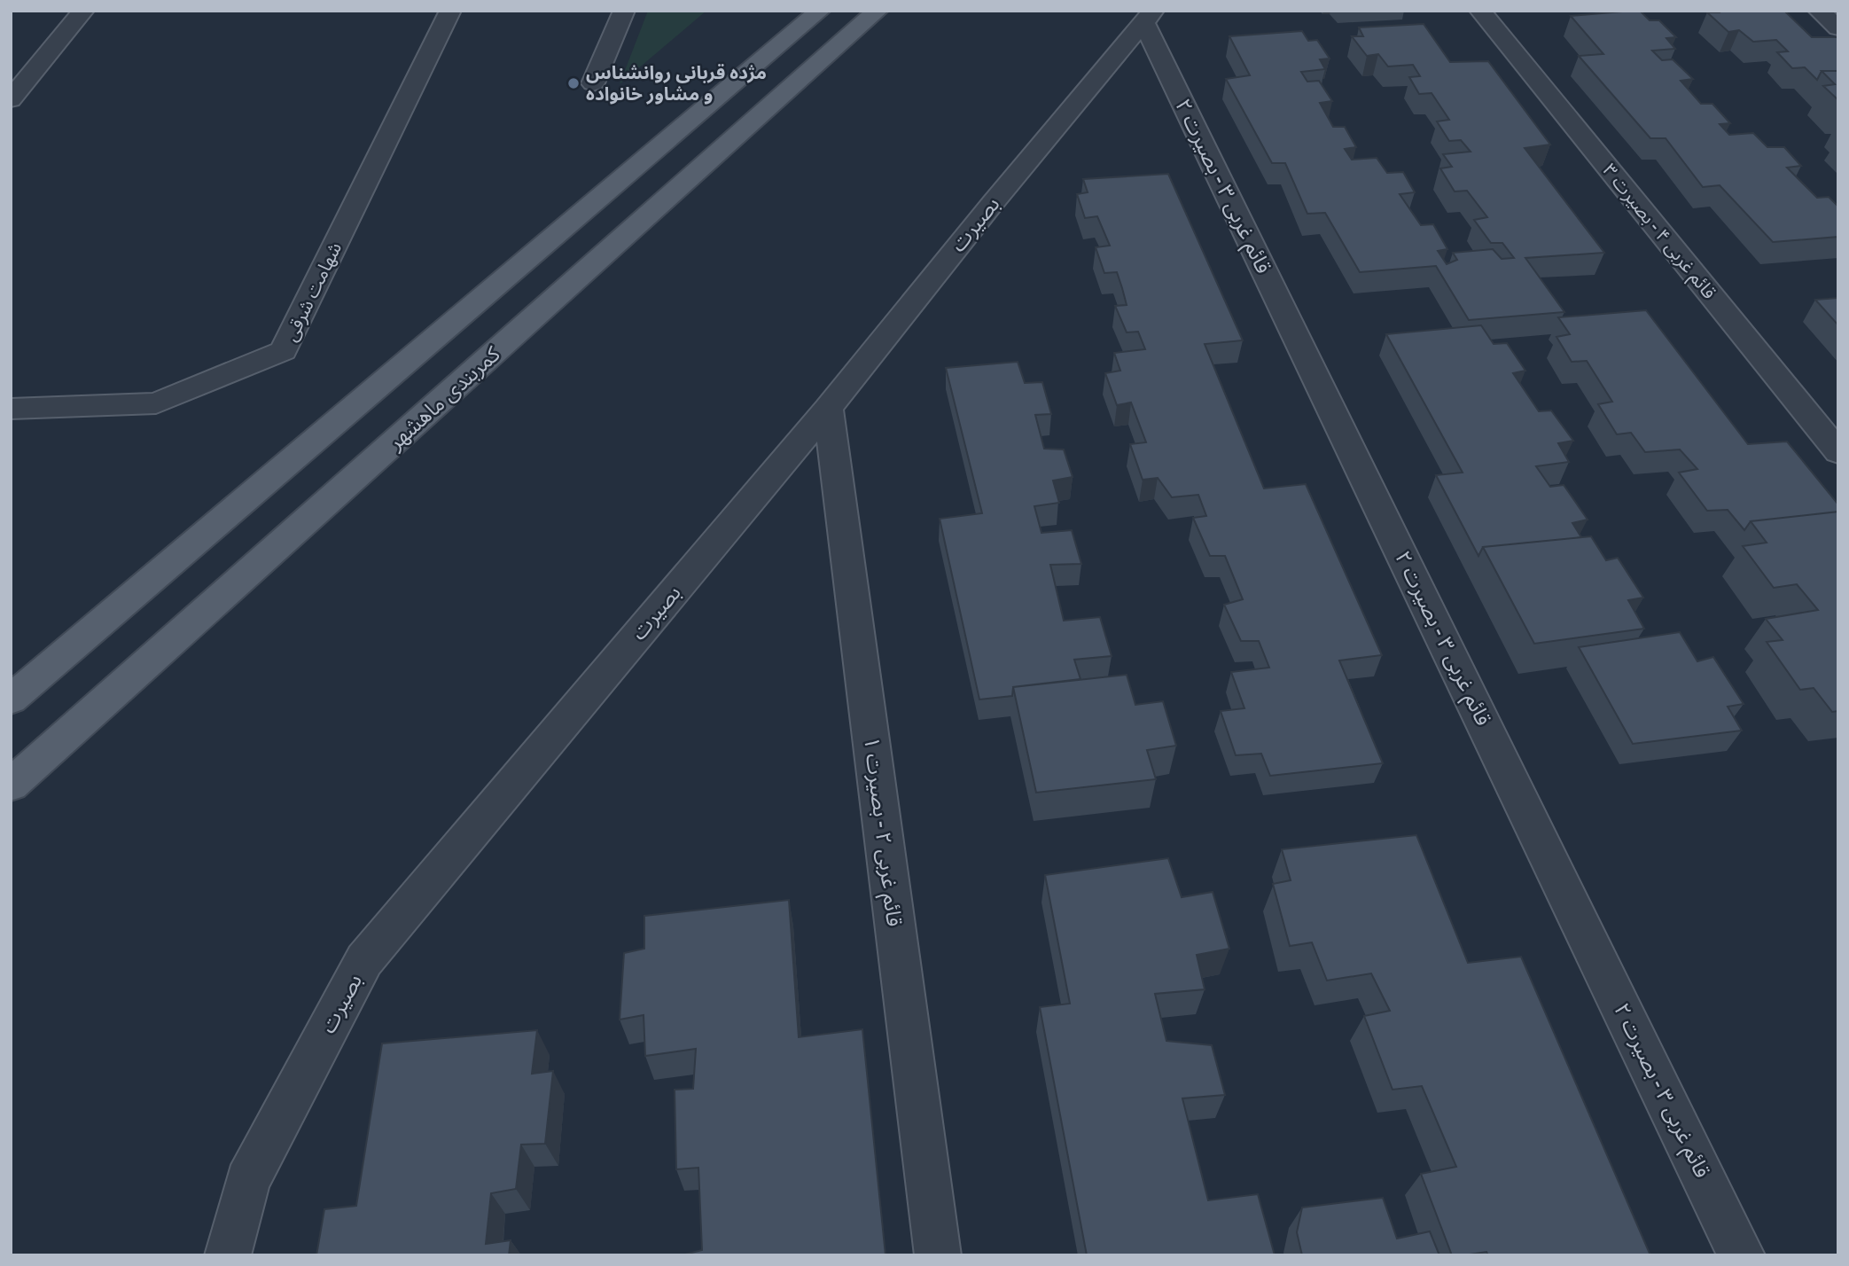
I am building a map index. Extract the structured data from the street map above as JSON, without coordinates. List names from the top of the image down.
{
  "streets": {
    "main road": ["کمربندی ماهشهر"],
    "street": [
      "قائم غربی ۳ - بصیرت ۲",
      "بصیرت",
      "قائم غربی ۴ - بصیرت ۳",
      "شهامت شرقی",
      "قائم غربی ۲ - بصیرت ۱"
    ]
  },
  "crossings": [
    ["قائم غربی ۳ - بصیرت ۲", "بصیرت"],
    ["بصیرت", "قائم غربی ۲ - بصیرت ۱"]
  ],
  "places": ["مژده قربانی روانشناس و مشاور خانواده"]
}
